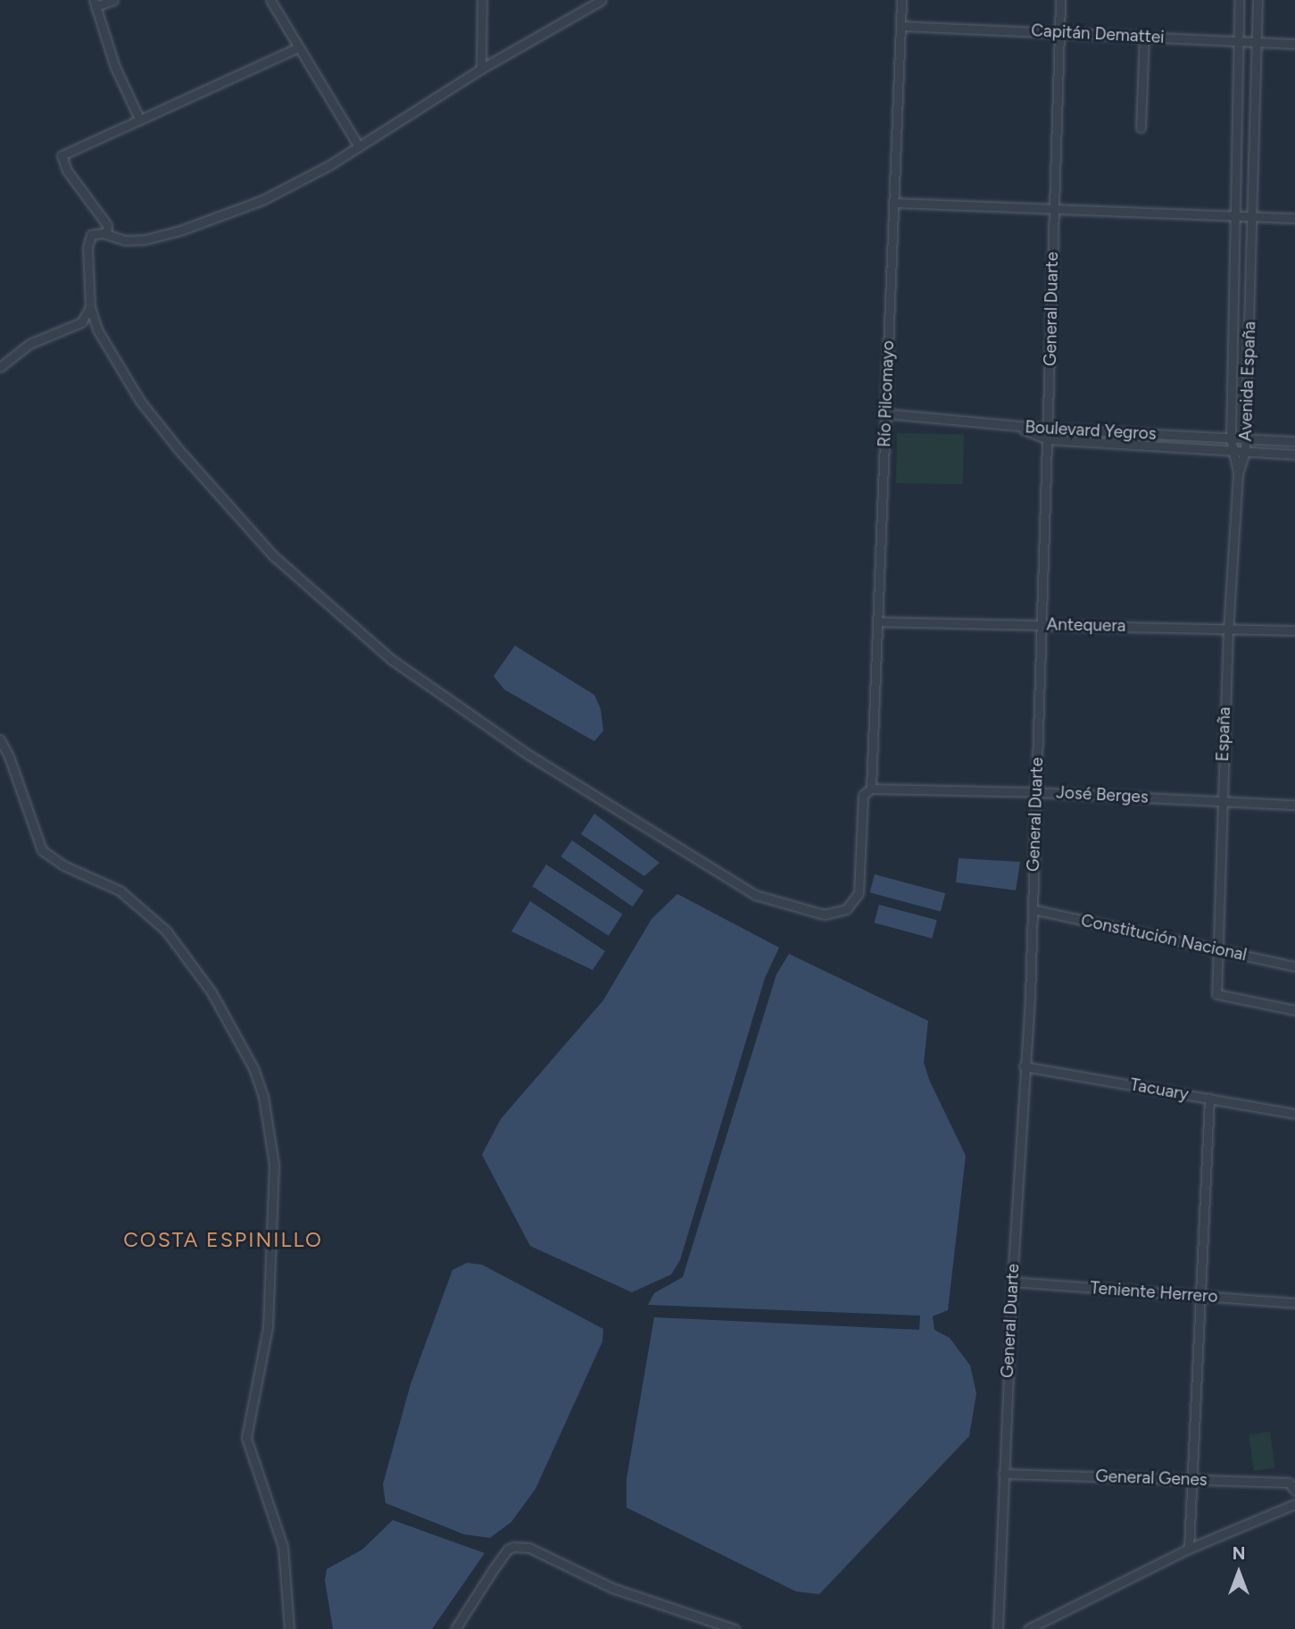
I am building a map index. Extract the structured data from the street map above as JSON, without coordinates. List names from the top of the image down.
{
  "streets": {
    "street": [
      "Capitán Demattei",
      "General Duarte",
      "Avenida España",
      "Río Pilcomayo",
      "Boulevard Yegros",
      "Antequera",
      "España",
      "José Berges",
      "Constitución Nacional",
      "Tacuary",
      "Teniente Herrero",
      "General Genes"
    ]
  },
  "crossings": [
    ["Capitán Demattei", "General Duarte"],
    ["Capitán Demattei", "Avenida España"],
    ["Capitán Demattei", "Río Pilcomayo"],
    ["General Duarte", "Boulevard Yegros"],
    ["General Duarte", "Antequera"],
    ["General Duarte", "José Berges"],
    ["General Duarte", "Constitución Nacional"],
    ["General Duarte", "Tacuary"],
    ["General Duarte", "Teniente Herrero"],
    ["General Duarte", "General Genes"],
    ["Avenida España", "Boulevard Yegros"],
    ["Avenida España", "España"],
    ["Río Pilcomayo", "Antequera"],
    ["Río Pilcomayo", "José Berges"],
    ["Antequera", "España"],
    ["España", "José Berges"],
    ["España", "Constitución Nacional"]
  ],
  "districts": ["COSTA ESPINILLO"],
  "north": "top"
}
